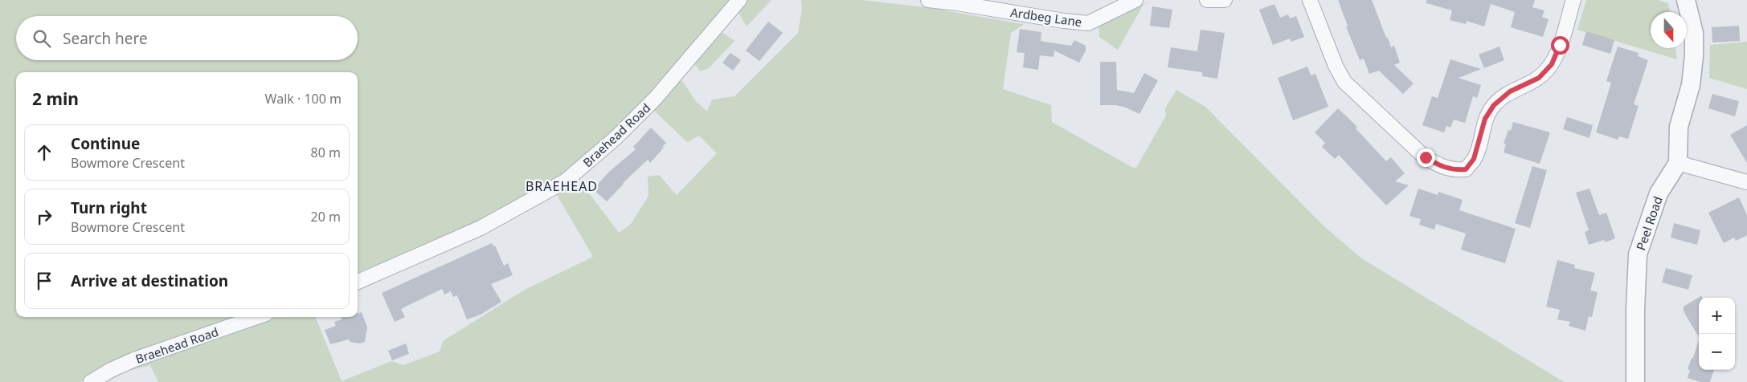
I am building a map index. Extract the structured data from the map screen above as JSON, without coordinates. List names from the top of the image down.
{
  "streets": {
    "street": ["Ardbeg Lane", "Braehead Road", "Peel Road"]
  },
  "districts": ["BRAEHEAD"],
  "north": "bottom",
  "page": {
    "search": "Search here",
    "heading": ["2 min", "Walk · 100 m"],
    "list": [
      ["Continue", "Bowmore Crescent", "80 m"],
      ["Turn right", "Bowmore Crescent", "20 m"],
      "Arrive at destination"
    ],
    "map_buttons": ["+", "−"]
  }
}
